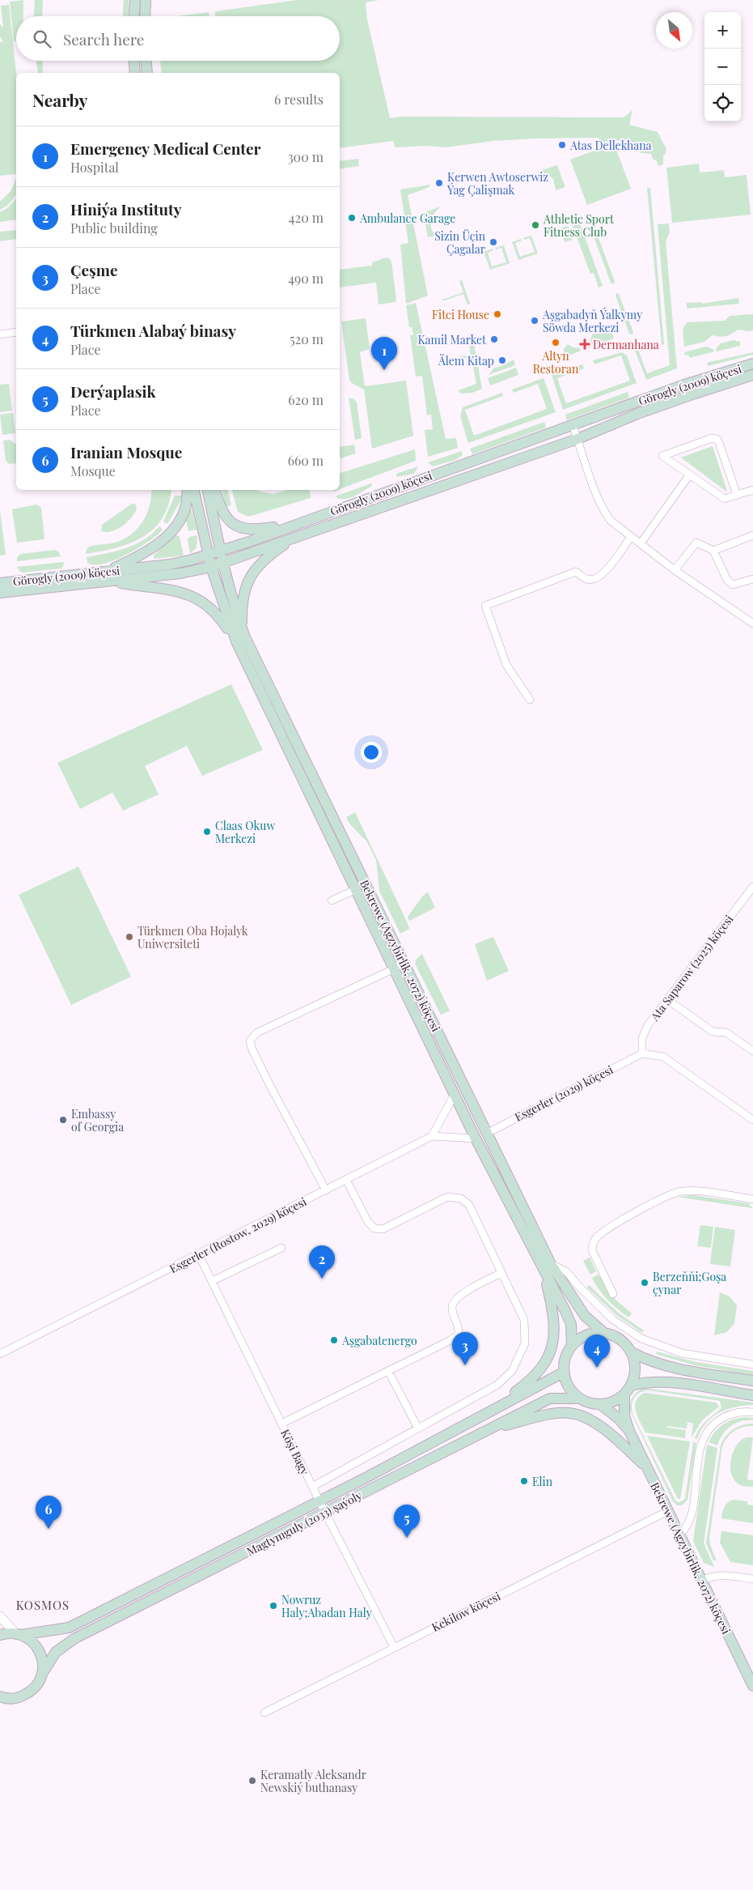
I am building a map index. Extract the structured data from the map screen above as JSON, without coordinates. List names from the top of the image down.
{
  "streets": {
    "main road": ["Görogly (2009) köçesi", "Bekrewe (Agzybirlik, 2072) köçesi", "Magtymguly (2033) şaýoly"],
    "street": [
      "Ata Saparow (2025) köçesi",
      "Esgerler (2029) köçesi",
      "Esgerler (Rostow, 2029) köçesi",
      "Köşi Bagy",
      "Kekilow köçesi"
    ]
  },
  "crossings": [
    ["Görogly (2009) köçesi", "Bekrewe (Agzybirlik, 2072) köçesi"],
    ["Bekrewe (Agzybirlik, 2072) köçesi", "Esgerler (2029) köçesi"],
    ["Bekrewe (Agzybirlik, 2072) köçesi", "Magtymguly (2033) şaýoly"],
    ["Bekrewe (Agzybirlik, 2072) köçesi", "Kekilow köçesi"],
    ["Ata Saparow (2025) köçesi", "Esgerler (2029) köçesi"],
    ["Esgerler (Rostow, 2029) köçesi", "Köşi Bagy"],
    ["Köşi Bagy", "Magtymguly (2033) şaýoly"],
    ["Köşi Bagy", "Kekilow köçesi"]
  ],
  "districts": ["KOSMOS"],
  "places": {
    "other": [
      "Atas Dellekhana",
      "Kerwen Awtoserwiz Ýag Çalişmak",
      "Ambulance Garage",
      "Athletic Sport Fitness Club",
      "Sizin Üçin Çagalar",
      "Fitci House",
      "Aşgabadyň Ýalkymy Söwda Merkezi",
      "Kamil Market",
      "Altyn Restoran",
      "Älem Kitap",
      "Claas Okuw Merkezi",
      "Türkmen Oba Hojalyk Uniwersiteti",
      "Embassy of Georgia",
      "Berzeňňi;Goşa çynar",
      "Aşgabatenergo",
      "Elin",
      "Nowruz Haly;Abadan Haly",
      "Keramatly Aleksandr Newskiý buthanasy"
    ],
    "health": ["Dermanhana"]
  },
  "north": "bottom right",
  "page": {
    "map_buttons": ["+", "−"],
    "search": "Search here",
    "heading": ["Nearby", "6 results"],
    "list": [
      {
        "mark": "1",
        "name": "Emergency Medical Center",
        "note": "Hospital",
        "value": "300 m"
      },
      {
        "mark": "2",
        "name": "Hiniýa Instituty",
        "note": "Public building",
        "value": "420 m"
      },
      {
        "mark": "3",
        "name": "Çeşme",
        "note": "Place",
        "value": "490 m"
      },
      {
        "mark": "4",
        "name": "Türkmen Alabaý binasy",
        "note": "Place",
        "value": "520 m"
      },
      {
        "mark": "5",
        "name": "Derýaplasik",
        "note": "Place",
        "value": "620 m"
      },
      {
        "mark": "6",
        "name": "Iranian Mosque",
        "note": "Mosque",
        "value": "660 m"
      }
    ],
    "pins": [
      "1",
      "2",
      "3",
      "4",
      "6",
      "5"
    ]
  }
}
